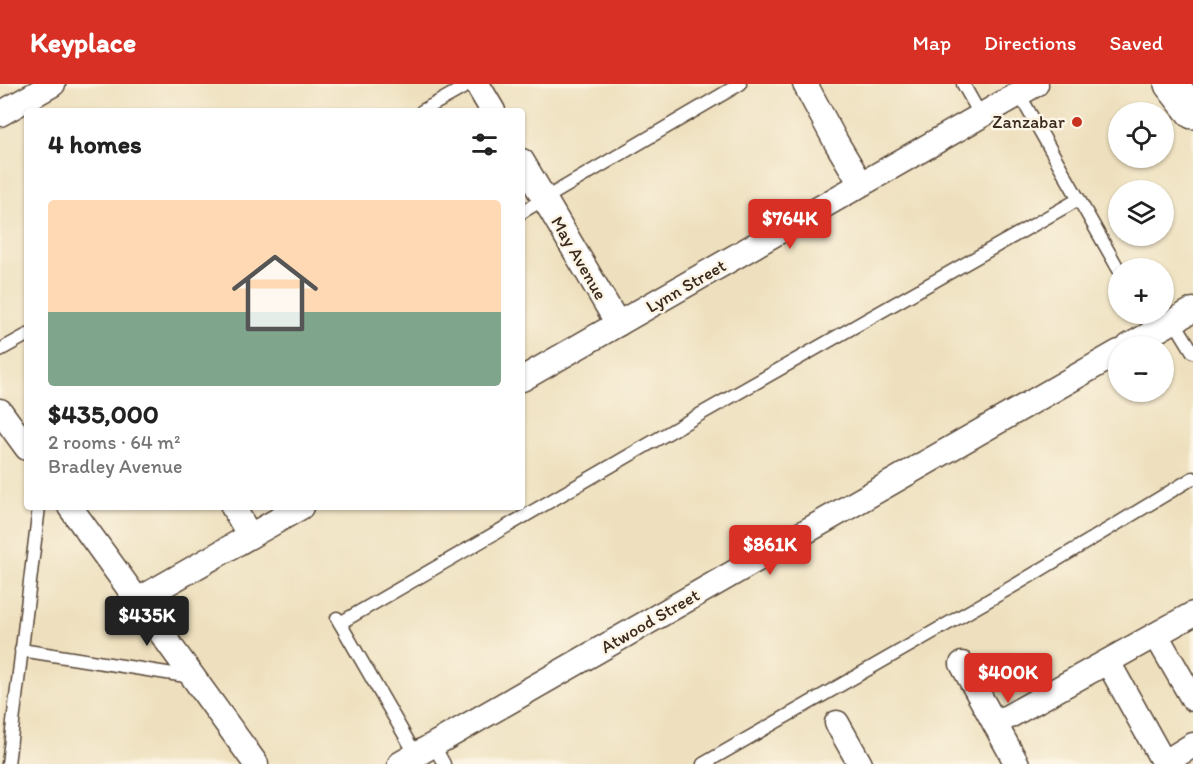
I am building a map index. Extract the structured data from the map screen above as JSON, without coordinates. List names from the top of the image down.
{
  "streets": {
    "street": ["May Avenue", "Lynn Street", "Atwood Street"]
  },
  "crossings": [
    ["May Avenue", "Lynn Street"]
  ],
  "places": ["Zanzabar"],
  "page": {
    "header": "Keyplace",
    "nav": ["Map", "Directions", "Saved"],
    "map_buttons": ["+", "−"],
    "heading": "4 homes",
    "list": [
      {
        "name": "$435,000",
        "note": "2 rooms · 64 m² · Bradley Avenue"
      }
    ],
    "price": [
      "$764K",
      "$861K",
      "$435K",
      "$400K"
    ]
  }
}
